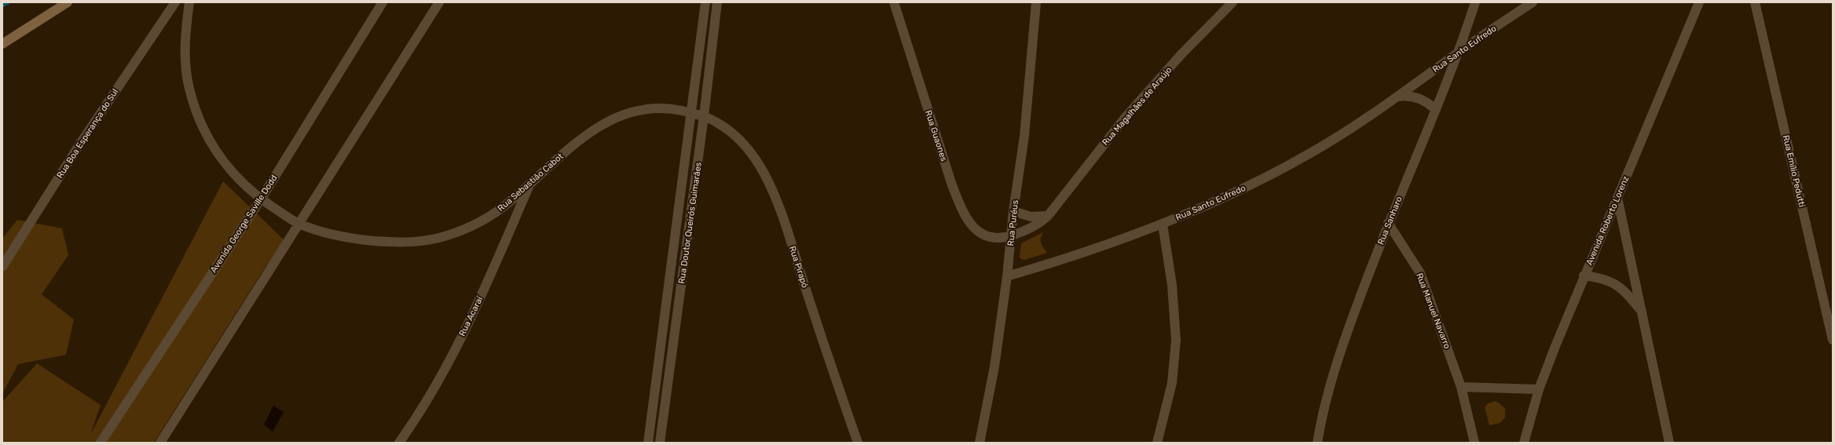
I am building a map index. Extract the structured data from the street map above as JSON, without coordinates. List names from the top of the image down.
{
  "streets": {
    "street": [
      "Rua Santo Eufredo",
      "Rua Magalhães de Araújo",
      "Rua Boa Esperança do Sul",
      "Rua Guaones",
      "Rua Emílio Pedutti",
      "Rua Sebastião Cabot",
      "Rua Sanharo",
      "Avenida Roberto Lorenz",
      "Rua Doutor Queirós Guimarães",
      "Rua Puréus",
      "Avenida George Saville Dodd",
      "Rua Pirapó",
      "Rua Manuel Navarro",
      "Rua Acaraí"
    ]
  },
  "crossings": [
    ["Rua Santo Eufredo", "Rua Sanharo"],
    ["Rua Santo Eufredo", "Rua Puréus"],
    ["Rua Magalhães de Araújo", "Rua Guaones"],
    ["Rua Magalhães de Araújo", "Rua Puréus"],
    ["Rua Guaones", "Rua Puréus"],
    ["Rua Sebastião Cabot", "Rua Doutor Queirós Guimarães"],
    ["Rua Sebastião Cabot", "Avenida George Saville Dodd"],
    ["Rua Sebastião Cabot", "Rua Pirapó"],
    ["Rua Sebastião Cabot", "Rua Acaraí"],
    ["Rua Sanharo", "Rua Manuel Navarro"],
    ["Rua Doutor Queirós Guimarães", "Rua Pirapó"]
  ]
}
